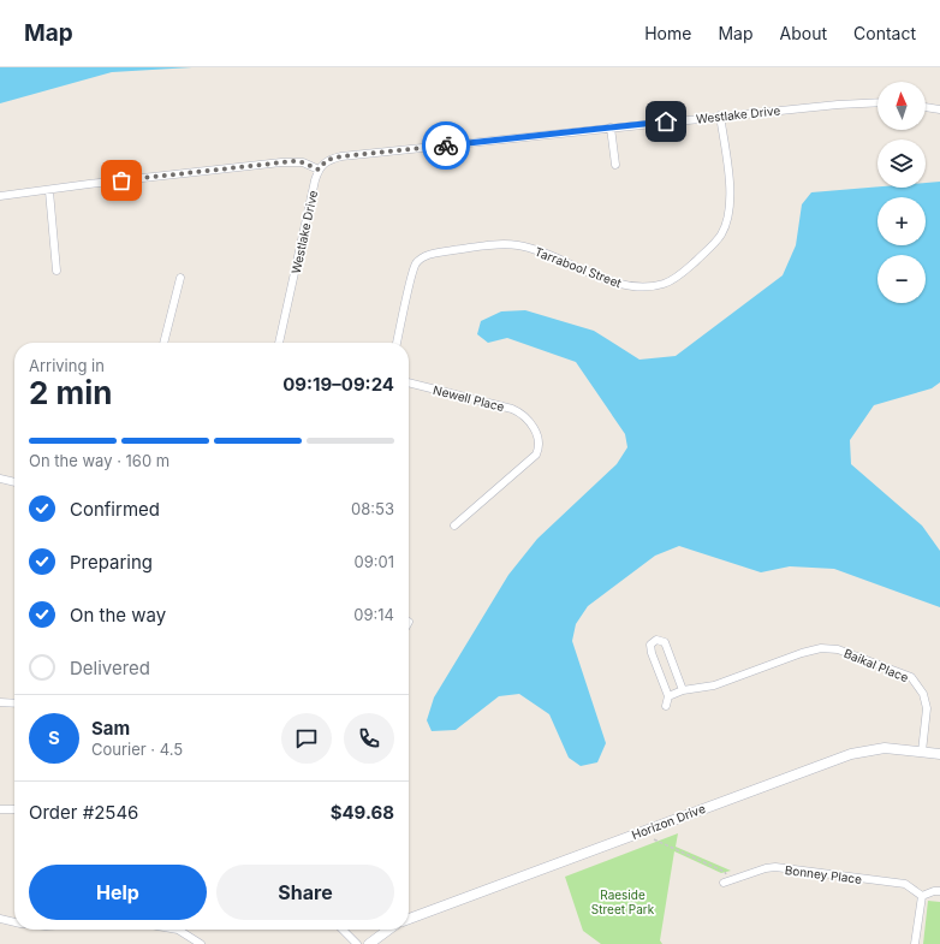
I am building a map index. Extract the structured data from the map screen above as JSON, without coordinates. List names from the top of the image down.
{
  "streets": {
    "street": [
      "Westlake Drive",
      "Tarrabool Street",
      "Newell Place",
      "Baikal Place",
      "Horizon Drive",
      "Bonney Place"
    ]
  },
  "crossings": [
    ["Westlake Drive", "Tarrabool Street"],
    ["Baikal Place", "Horizon Drive"]
  ],
  "parks": ["Raeside Street Park"],
  "north": "top",
  "page": {
    "header": "Map",
    "nav": [
      "Home",
      "Map",
      "About",
      "Contact"
    ],
    "map_buttons": ["+", "−"],
    "heading": ["2 min", "Arriving in", "09:19–09:24"],
    "panel": [
      "Sam",
      "Courier · 4.5",
      "Order #2546",
      "$49.68"
    ],
    "bar": "On the way · 160 m",
    "list": [
      ["Confirmed", "08:53"],
      ["Preparing", "09:01"],
      ["On the way", "09:14"],
      "Delivered"
    ],
    "round": "S",
    "buttons": ["Help", "Share"]
  }
}
